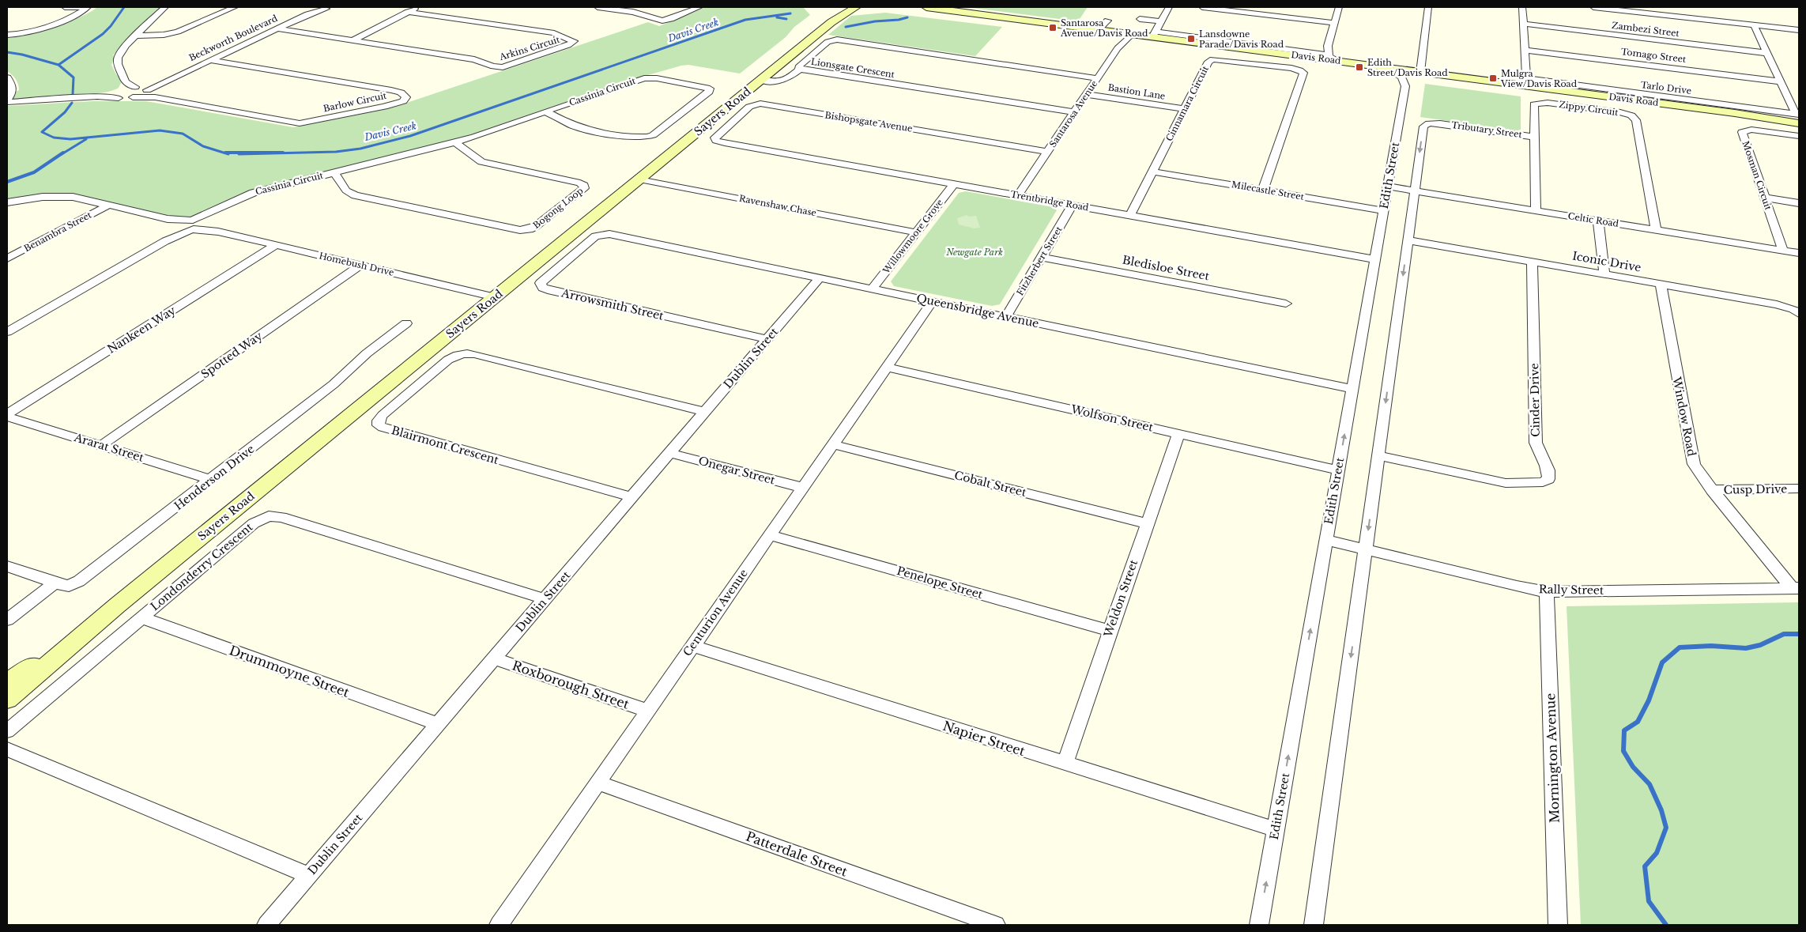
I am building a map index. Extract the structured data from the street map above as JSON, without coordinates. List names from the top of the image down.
{
  "streets": {
    "street": [
      "Zambezi Street",
      "Beckworth Boulevard",
      "Arkins Circuit",
      "Tomago Street",
      "Davis Road",
      "Lionsgate Crescent",
      "Tarlo Drive",
      "Cassinia Circuit",
      "Bastion Lane",
      "Barlow Circuit",
      "Cinnamara Circuit",
      "Zippy Circuit",
      "Sayers Road",
      "Santarosa Avenue",
      "Bishopsgate Avenue",
      "Tributary Street",
      "Edith Street",
      "Mosman Circuit",
      "Milecastle Street",
      "Trentbridge Road",
      "Ravenshaw Chase",
      "Bogong Loop",
      "Celtic Road",
      "Benambra Street",
      "Willowmoore Grove",
      "Fitzherbert Street",
      "Iconic Drive",
      "Homebush Drive",
      "Bledisloe Street",
      "Arrowsmith Street",
      "Queensbridge Avenue",
      "Nankeen Way",
      "Spotted Way",
      "Dublin Street",
      "Cinder Drive",
      "Window Road",
      "Wolfson Street",
      "Blairmont Crescent",
      "Ararat Street",
      "Onegar Street",
      "Henderson Drive",
      "Cobalt Street",
      "Cusp Drive",
      "Londonderry Crescent",
      "Penelope Street",
      "Rally Street",
      "Weldon Street",
      "Centurion Avenue",
      "Drummoyne Street",
      "Roxborough Street",
      "Napier Street",
      "Mornington Avenue",
      "Patterdale Street"
    ]
  },
  "crossings": [
    ["Beckworth Boulevard", "Arkins Circuit"],
    ["Beckworth Boulevard", "Barlow Circuit"],
    ["Tomago Street", "Tarlo Drive"],
    ["Davis Road", "Tarlo Drive"],
    ["Davis Road", "Santarosa Avenue"],
    ["Davis Road", "Edith Street"],
    ["Lionsgate Crescent", "Santarosa Avenue"],
    ["Cassinia Circuit", "Bogong Loop"],
    ["Cassinia Circuit", "Homebush Drive"],
    ["Bastion Lane", "Cinnamara Circuit"],
    ["Bastion Lane", "Santarosa Avenue"],
    ["Cinnamara Circuit", "Milecastle Street"],
    ["Cinnamara Circuit", "Trentbridge Road"],
    ["Zippy Circuit", "Tributary Street"],
    ["Zippy Circuit", "Celtic Road"],
    ["Sayers Road", "Ravenshaw Chase"],
    ["Sayers Road", "Homebush Drive"],
    ["Santarosa Avenue", "Bishopsgate Avenue"],
    ["Santarosa Avenue", "Trentbridge Road"],
    ["Bishopsgate Avenue", "Trentbridge Road"],
    ["Tributary Street", "Celtic Road"],
    ["Edith Street", "Milecastle Street"],
    ["Edith Street", "Trentbridge Road"],
    ["Edith Street", "Celtic Road"],
    ["Edith Street", "Queensbridge Avenue"],
    ["Edith Street", "Wolfson Street"],
    ["Edith Street", "Rally Street"],
    ["Edith Street", "Napier Street"],
    ["Mosman Circuit", "Celtic Road"],
    ["Trentbridge Road", "Willowmoore Grove"],
    ["Trentbridge Road", "Fitzherbert Street"],
    ["Ravenshaw Chase", "Willowmoore Grove"],
    ["Benambra Street", "Homebush Drive"],
    ["Willowmoore Grove", "Queensbridge Avenue"],
    ["Fitzherbert Street", "Bledisloe Street"],
    ["Fitzherbert Street", "Queensbridge Avenue"],
    ["Iconic Drive", "Cinder Drive"],
    ["Iconic Drive", "Window Road"],
    ["Homebush Drive", "Nankeen Way"],
    ["Homebush Drive", "Spotted Way"],
    ["Arrowsmith Street", "Queensbridge Avenue"],
    ["Arrowsmith Street", "Dublin Street"],
    ["Queensbridge Avenue", "Dublin Street"],
    ["Queensbridge Avenue", "Centurion Avenue"],
    ["Nankeen Way", "Ararat Street"],
    ["Spotted Way", "Ararat Street"],
    ["Dublin Street", "Blairmont Crescent"],
    ["Dublin Street", "Onegar Street"],
    ["Dublin Street", "Londonderry Crescent"],
    ["Dublin Street", "Drummoyne Street"],
    ["Dublin Street", "Roxborough Street"],
    ["Window Road", "Cusp Drive"],
    ["Window Road", "Rally Street"],
    ["Wolfson Street", "Weldon Street"],
    ["Wolfson Street", "Centurion Avenue"],
    ["Ararat Street", "Henderson Drive"],
    ["Onegar Street", "Centurion Avenue"],
    ["Cobalt Street", "Weldon Street"],
    ["Cobalt Street", "Centurion Avenue"],
    ["Londonderry Crescent", "Drummoyne Street"],
    ["Penelope Street", "Weldon Street"],
    ["Penelope Street", "Centurion Avenue"],
    ["Rally Street", "Mornington Avenue"],
    ["Weldon Street", "Napier Street"],
    ["Centurion Avenue", "Roxborough Street"],
    ["Centurion Avenue", "Napier Street"],
    ["Centurion Avenue", "Patterdale Street"]
  ],
  "water": ["Davis Creek"],
  "parks": ["Newgate Park"],
  "places": {
    "transit": [
      "Santarosa Avenue/Davis Road",
      "Lansdowne Parade/Davis Road",
      "Edith Street/Davis Road",
      "Mulgra View/Davis Road"
    ]
  }
}
